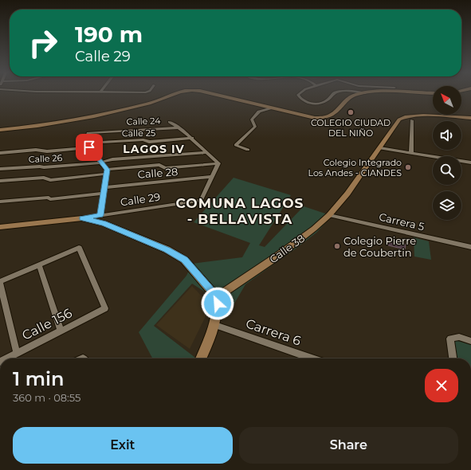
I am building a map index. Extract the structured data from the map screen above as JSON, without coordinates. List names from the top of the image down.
{
  "streets": {
    "street": [
      "Calle 24",
      "Calle 25",
      "Calle 26",
      "Calle 28",
      "Calle 29",
      "Carrera 5",
      "Calle 38",
      "Calle 156",
      "Carrera 6"
    ]
  },
  "crossings": [
    ["Calle 24", "Calle 25"],
    ["Calle 28", "Calle 29"],
    ["Carrera 5", "Calle 38"]
  ],
  "districts": ["LAGOS IV", "COMUNA LAGOS - BELLAVISTA"],
  "places": ["COLEGIO CIUDAD DEL NIÑO", "Colegio Integrado Los Andes - CIANDES", "Colegio Pierre de Coubertin"],
  "north": "top left",
  "page": {
    "turn": ["190 m", "Calle 29"],
    "heading": ["1 min", "360 m · 08:55"],
    "buttons": ["Exit", "Share"]
  }
}
